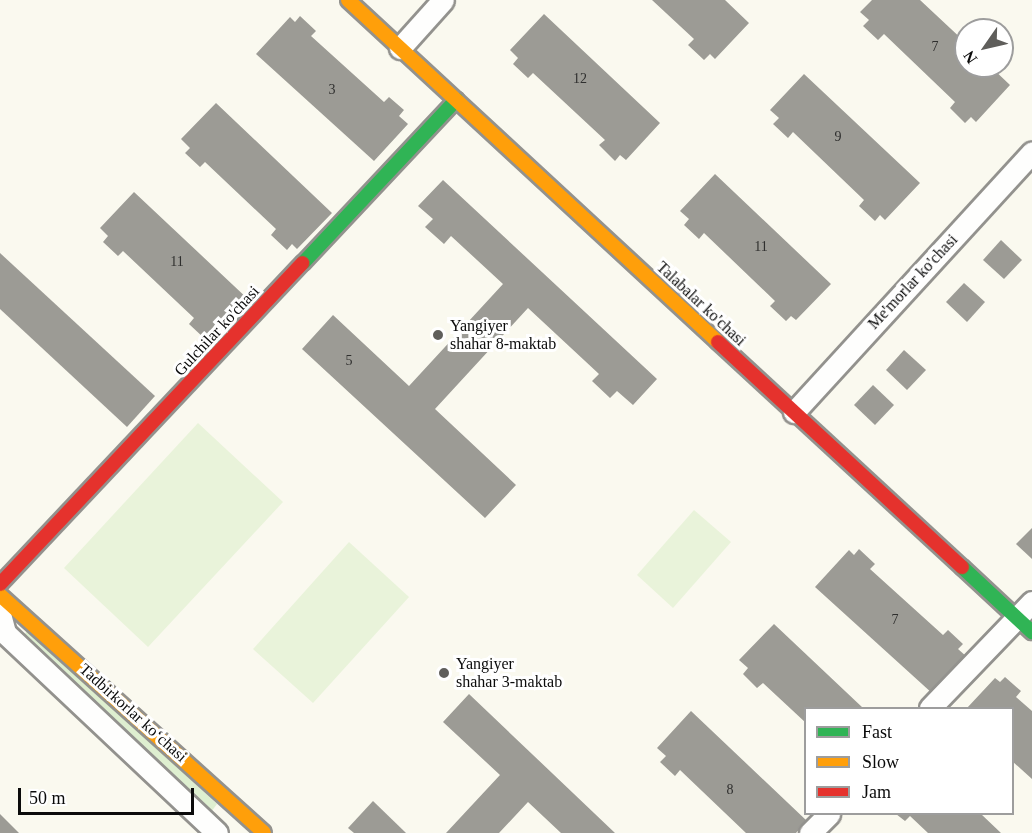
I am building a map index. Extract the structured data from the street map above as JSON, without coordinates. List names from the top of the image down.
{
  "streets": {
    "street": [
      "Me'morlar ko'chasi",
      "Talabalar ko'chasi",
      "Gulchilar ko'chasi",
      "Tadbirkorlar ko‘chasi"
    ]
  },
  "crossings": [
    ["Me'morlar ko'chasi", "Talabalar ko'chasi"],
    ["Talabalar ko'chasi", "Gulchilar ko'chasi"]
  ],
  "places": ["Yangiyer shahar 8-maktab", "Yangiyer shahar 3-maktab"],
  "house_numbers": [
    "7",
    "12",
    "3",
    "9",
    "11",
    "11",
    "5",
    "7",
    "8"
  ],
  "legend": ["Fast", "Slow", "Jam"],
  "scale_bar": "50 m",
  "north": "bottom left"
}
